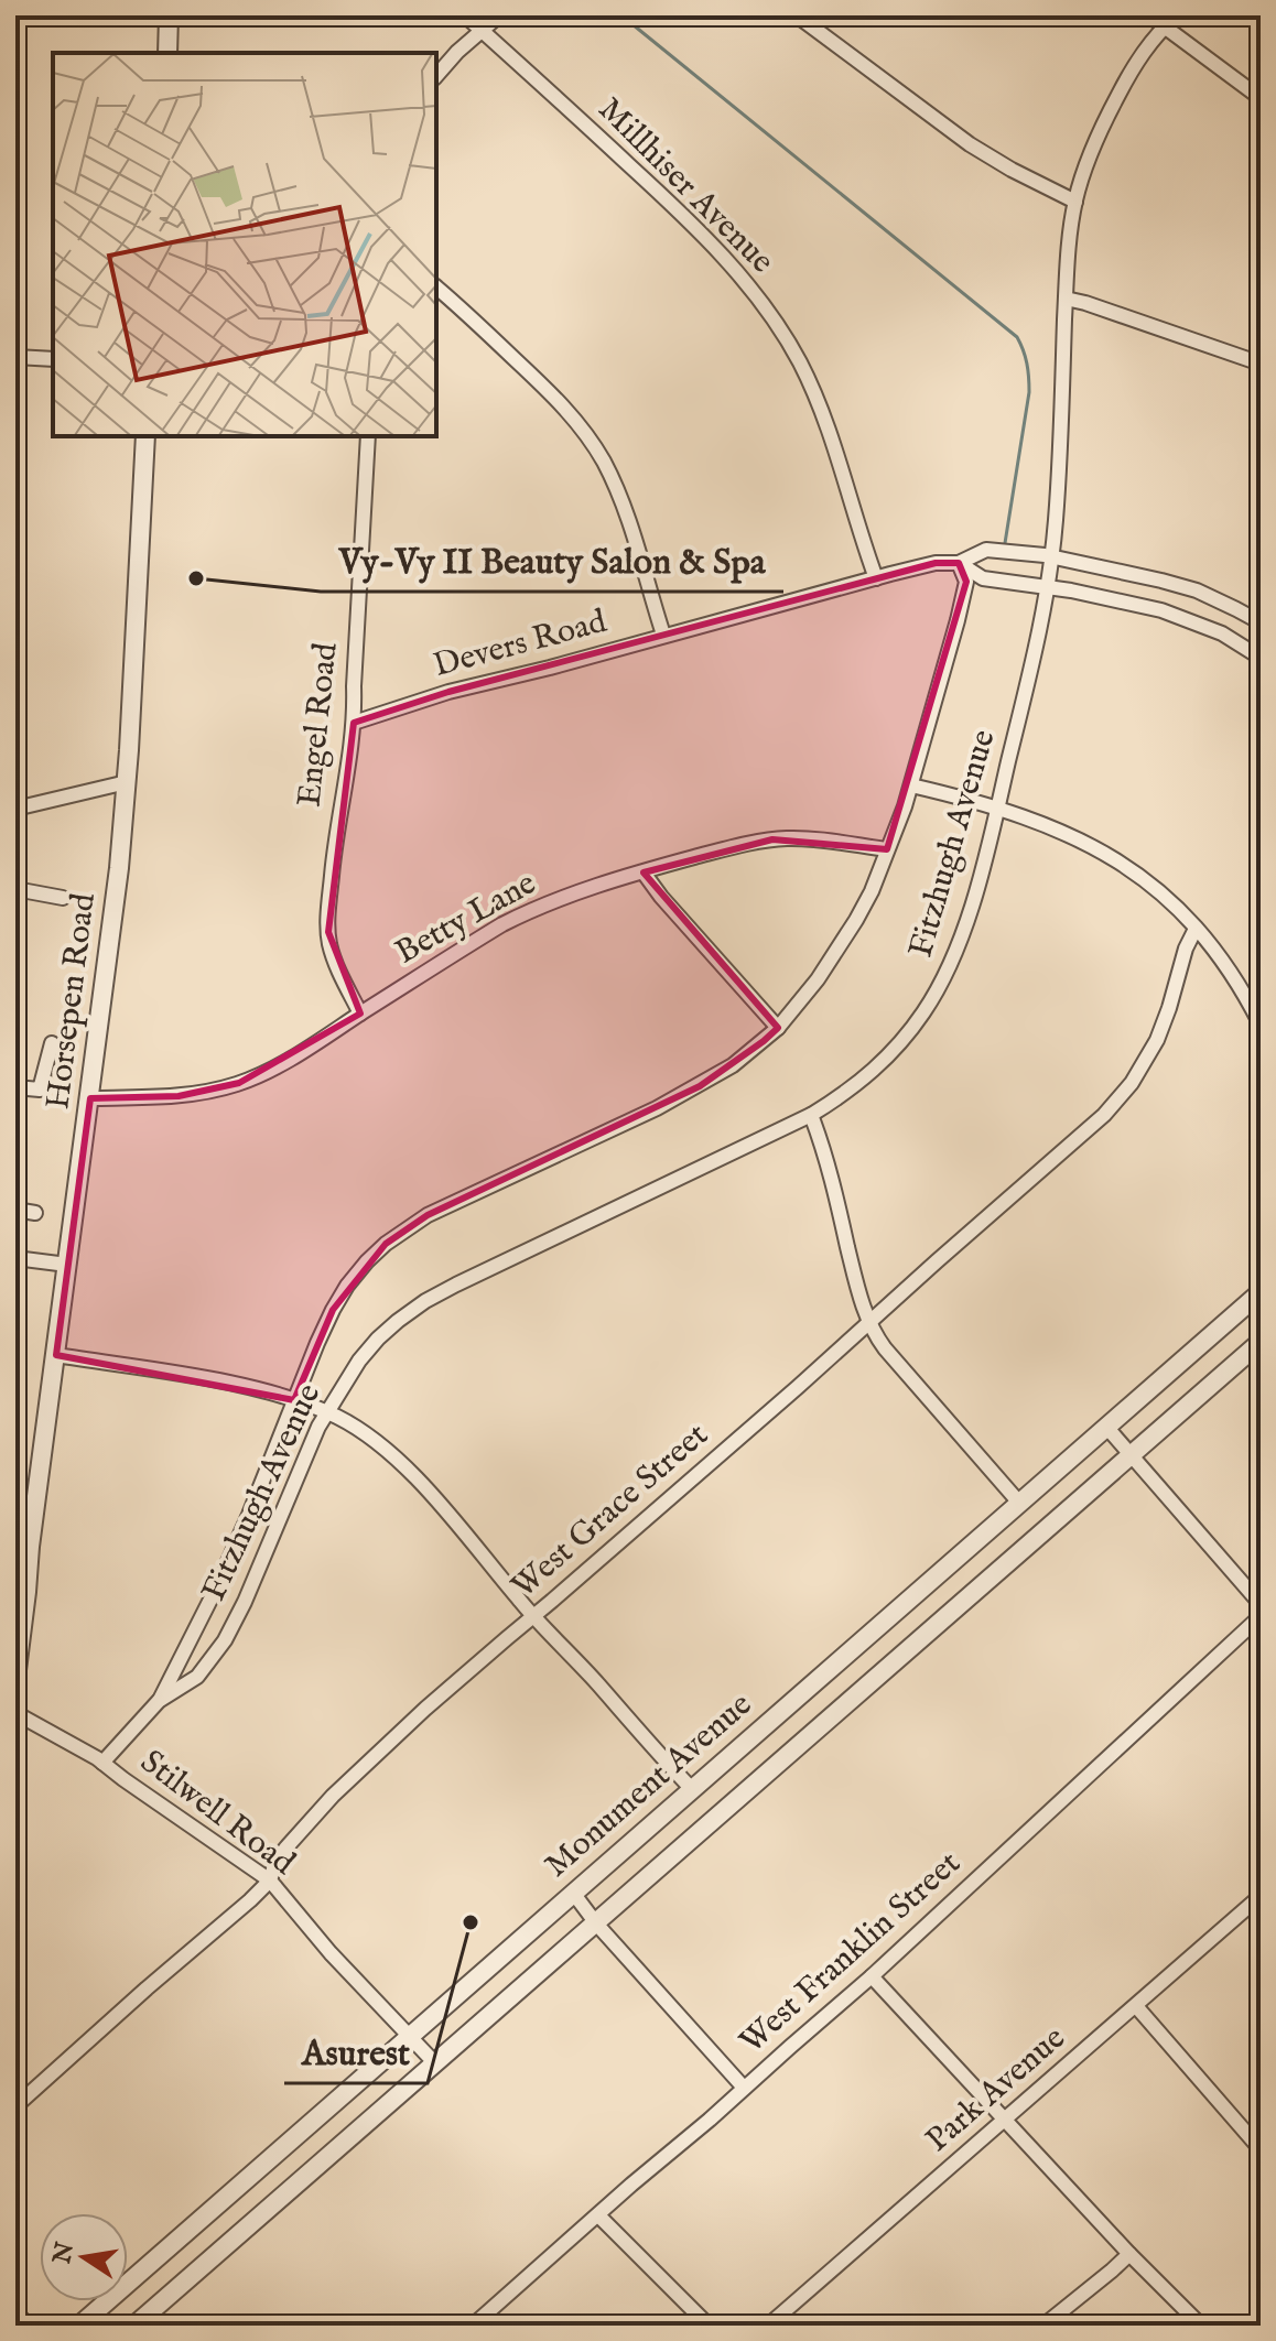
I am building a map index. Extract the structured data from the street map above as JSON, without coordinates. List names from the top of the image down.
{
  "streets": {
    "street": [
      "Millhiser Avenue",
      "Devers Road",
      "Engel Road",
      "Fitzhugh Avenue",
      "Betty Lane",
      "Horsepen Road",
      "West Grace Street",
      "Monument Avenue",
      "Stilwell Road",
      "West Franklin Street",
      "Park Avenue"
    ]
  },
  "crossings": [
    ["Millhiser Avenue", "Devers Road"],
    ["Devers Road", "Engel Road"],
    ["Devers Road", "Fitzhugh Avenue"],
    ["Engel Road", "Betty Lane"],
    ["Fitzhugh Avenue", "Betty Lane"],
    ["Fitzhugh Avenue", "Stilwell Road"],
    ["Betty Lane", "Horsepen Road"],
    ["West Grace Street", "Stilwell Road"],
    ["Monument Avenue", "Stilwell Road"]
  ],
  "places": ["Vy-Vy II Beauty Salon & Spa", "Asurest"],
  "north": "left"
}
